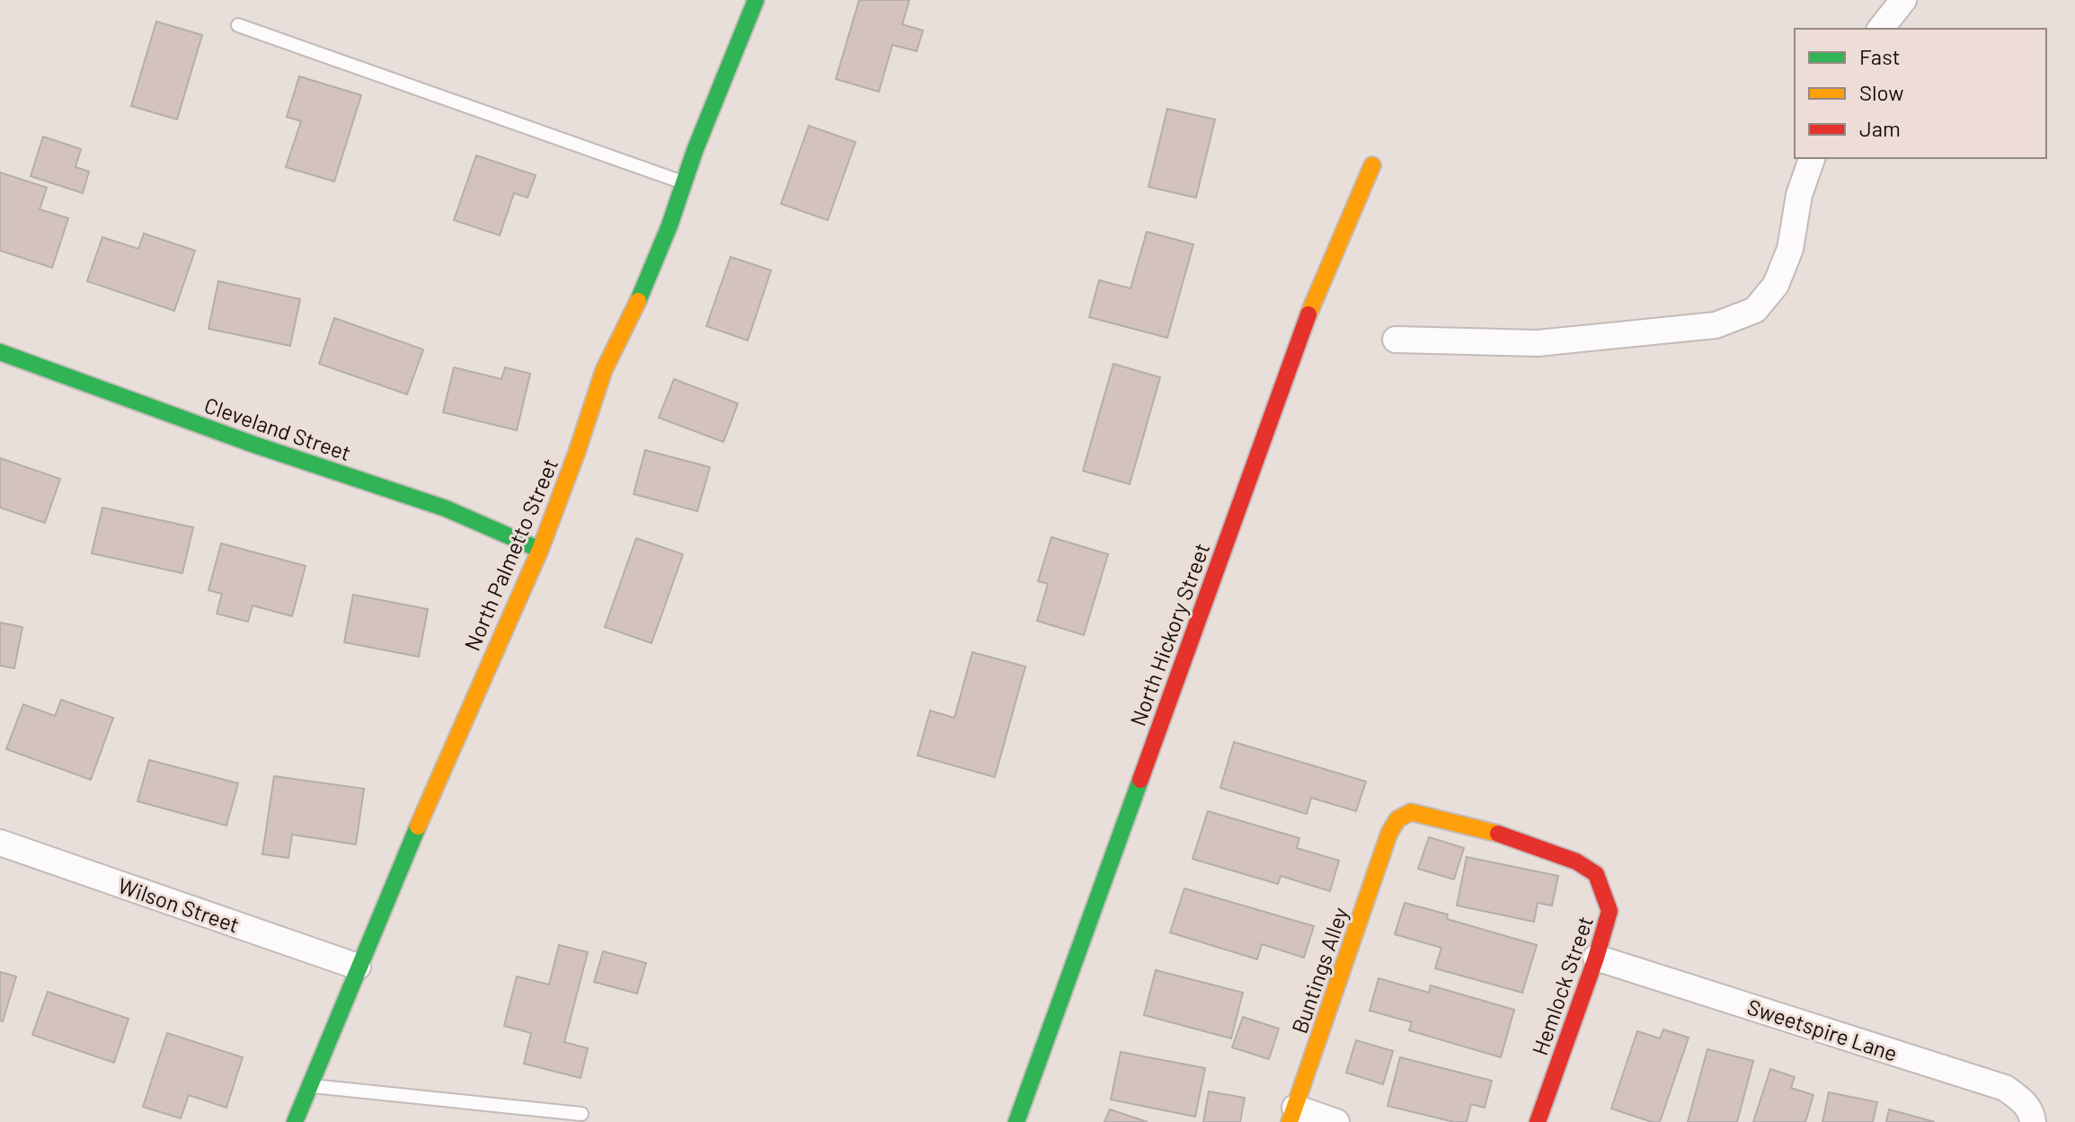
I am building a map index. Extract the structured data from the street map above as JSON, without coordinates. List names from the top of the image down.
{
  "streets": {
    "street": [
      "Cleveland Street",
      "North Palmetto Street",
      "North Hickory Street",
      "Wilson Street",
      "Buntings Alley",
      "Hemlock Street",
      "Sweetspire Lane"
    ]
  },
  "crossings": [
    ["Cleveland Street", "North Palmetto Street"],
    ["North Palmetto Street", "Wilson Street"],
    ["Buntings Alley", "Hemlock Street"],
    ["Hemlock Street", "Sweetspire Lane"]
  ],
  "legend": ["Fast", "Slow", "Jam"]
}
